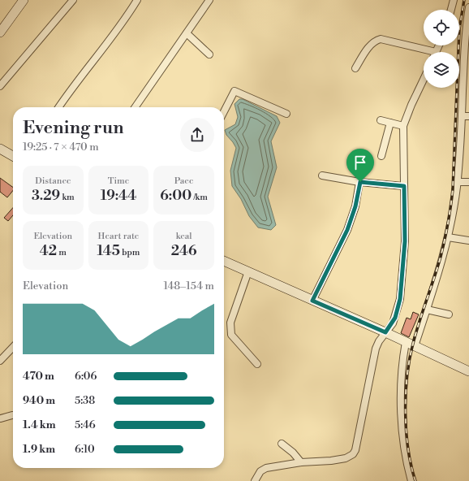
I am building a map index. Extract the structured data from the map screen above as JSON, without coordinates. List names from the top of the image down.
{
  "page": {
    "heading": ["Evening run", "19:25 · 7 × 470 m"],
    "stats": [
      ["Distance", "3.29 km"],
      ["Time", "19:44"],
      ["Pace", "6:00 /km"],
      ["Elevation", "42 m"],
      ["Heart rate", "145 bpm"],
      ["kcal", "246"]
    ],
    "chart": ["Elevation", "148–154 m"],
    "list": [
      {
        "name": "470 m",
        "note": "6:06"
      },
      {
        "name": "940 m",
        "note": "5:38"
      },
      {
        "name": "1.4 km",
        "note": "5:46"
      },
      {
        "name": "1.9 km",
        "note": "6:10"
      }
    ]
  }
}
